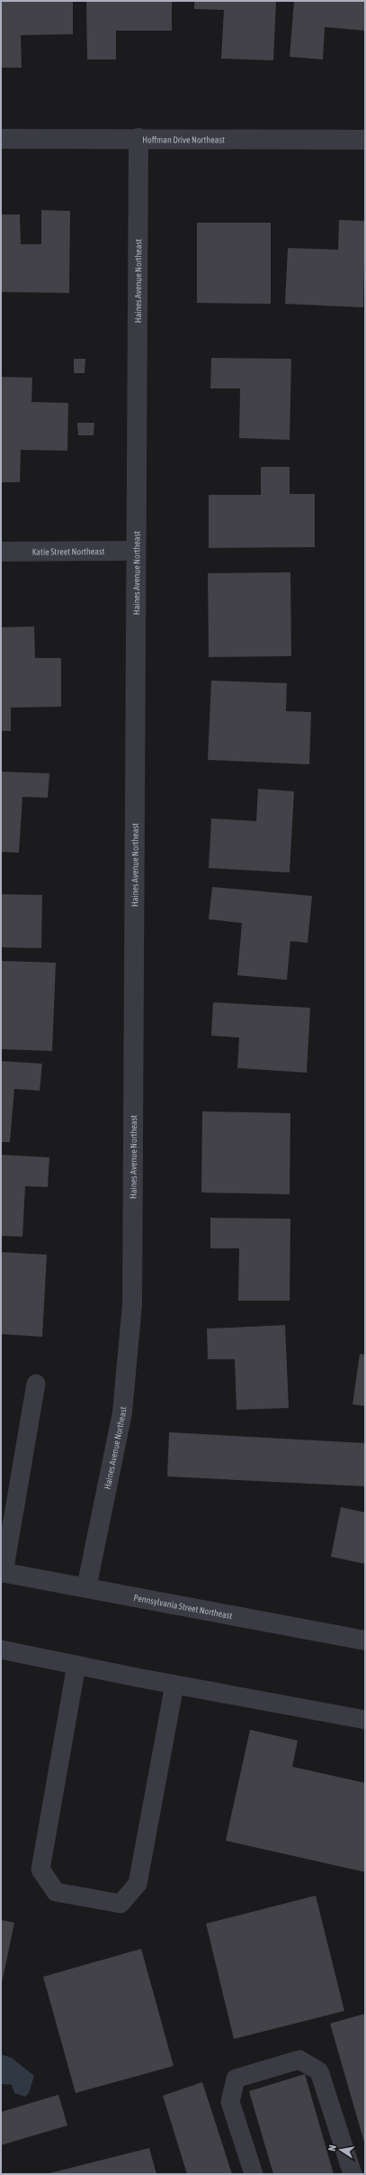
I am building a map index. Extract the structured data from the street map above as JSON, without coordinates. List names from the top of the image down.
{
  "streets": {
    "street": [
      "Hoffman Drive Northeast",
      "Haines Avenue Northeast",
      "Katie Street Northeast",
      "Pennsylvania Street Northeast"
    ]
  },
  "crossings": [
    ["Hoffman Drive Northeast", "Haines Avenue Northeast"],
    ["Haines Avenue Northeast", "Katie Street Northeast"],
    ["Haines Avenue Northeast", "Pennsylvania Street Northeast"]
  ],
  "north": "left"
}
